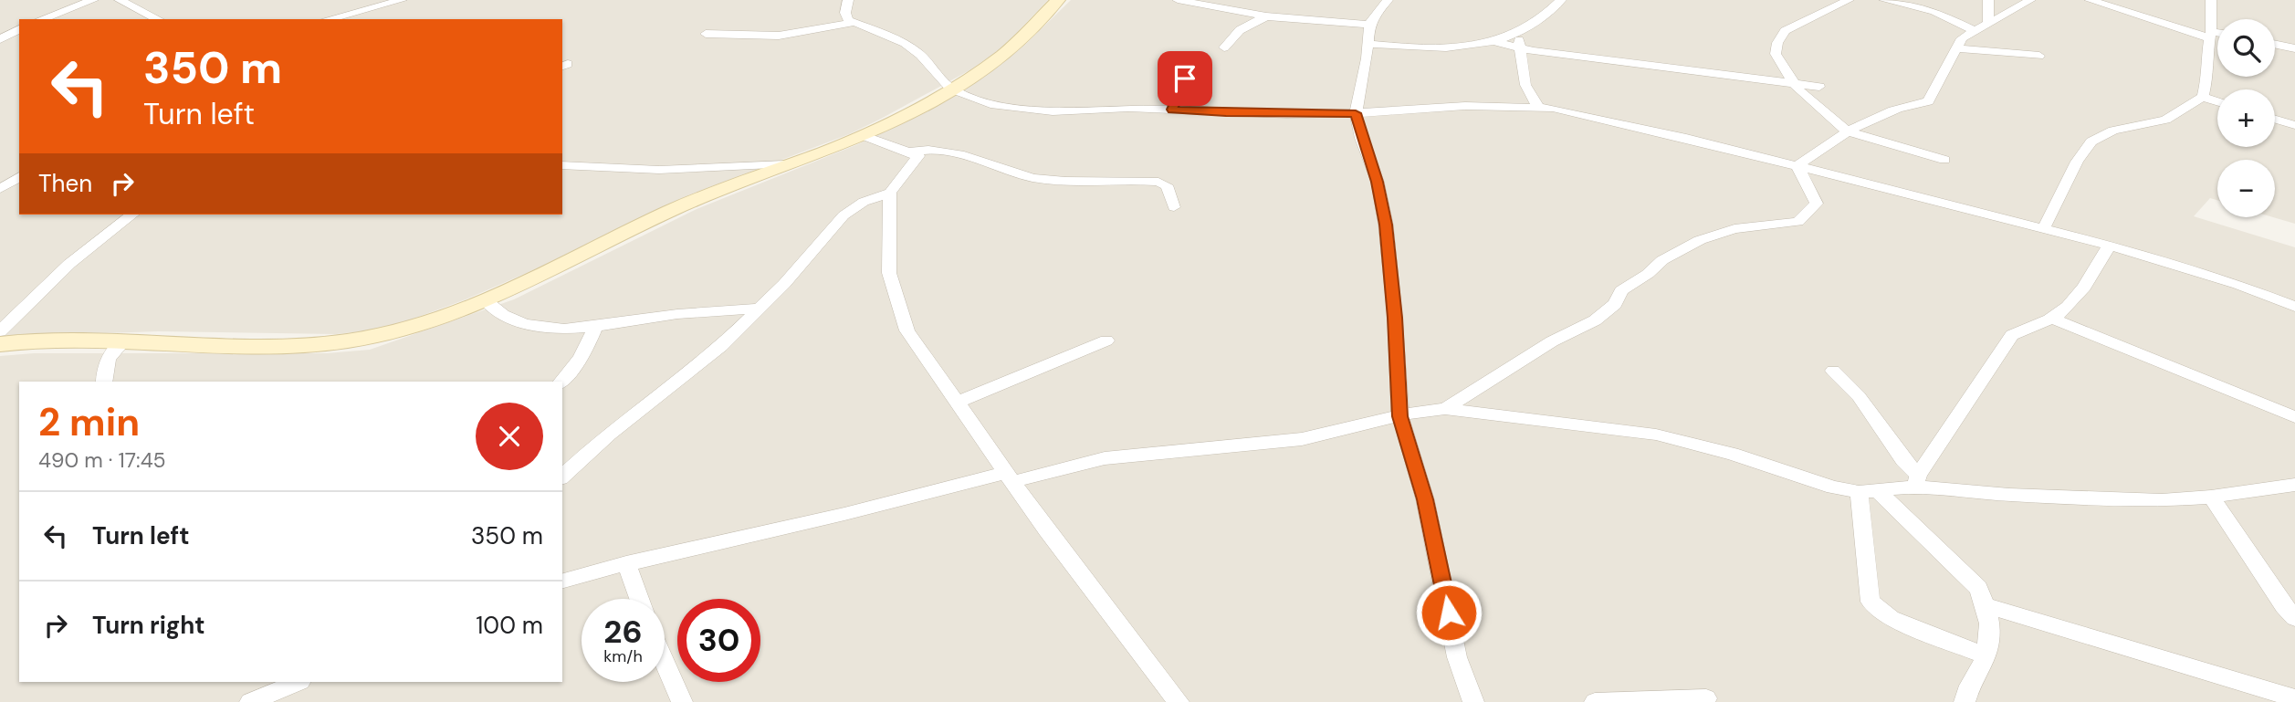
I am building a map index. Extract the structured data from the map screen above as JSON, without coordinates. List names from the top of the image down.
{
  "page": {
    "map_buttons": ["+", "−"],
    "turn": ["350 m", "Turn left"],
    "then": "Then",
    "heading": ["2 min", "490 m · 17:45"],
    "list": [
      {
        "name": "Turn left",
        "value": "350 m"
      },
      {
        "name": "Turn right",
        "value": "100 m"
      }
    ],
    "speed": "26 km/h",
    "limit": "30"
  }
}
